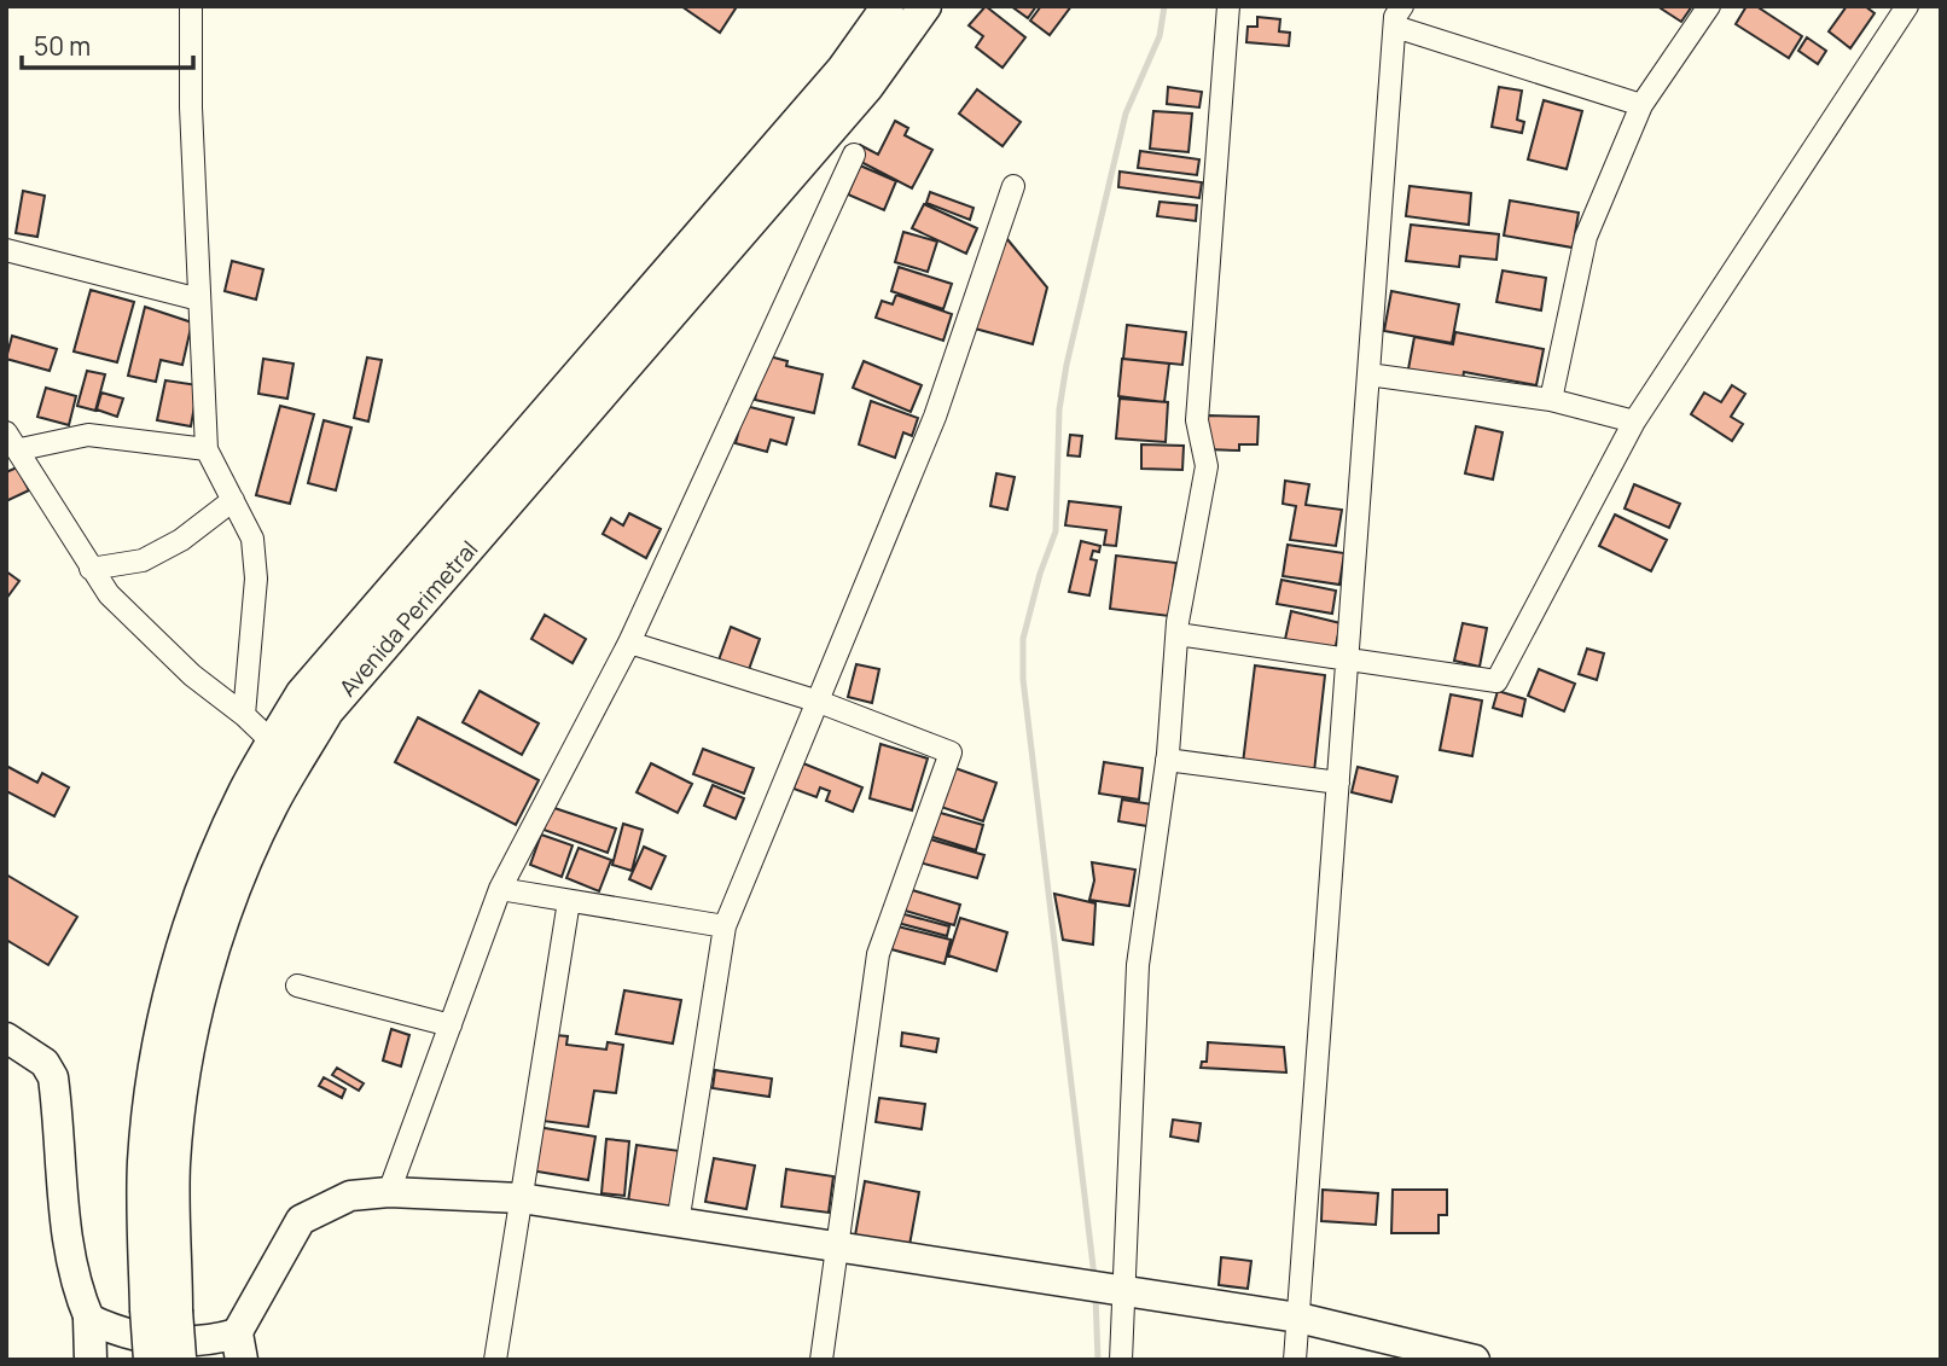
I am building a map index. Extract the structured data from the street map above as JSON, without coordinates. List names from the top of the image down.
{
  "streets": {
    "main road": ["Avenida Perimetral"]
  },
  "scale_bar": "50 m"
}
